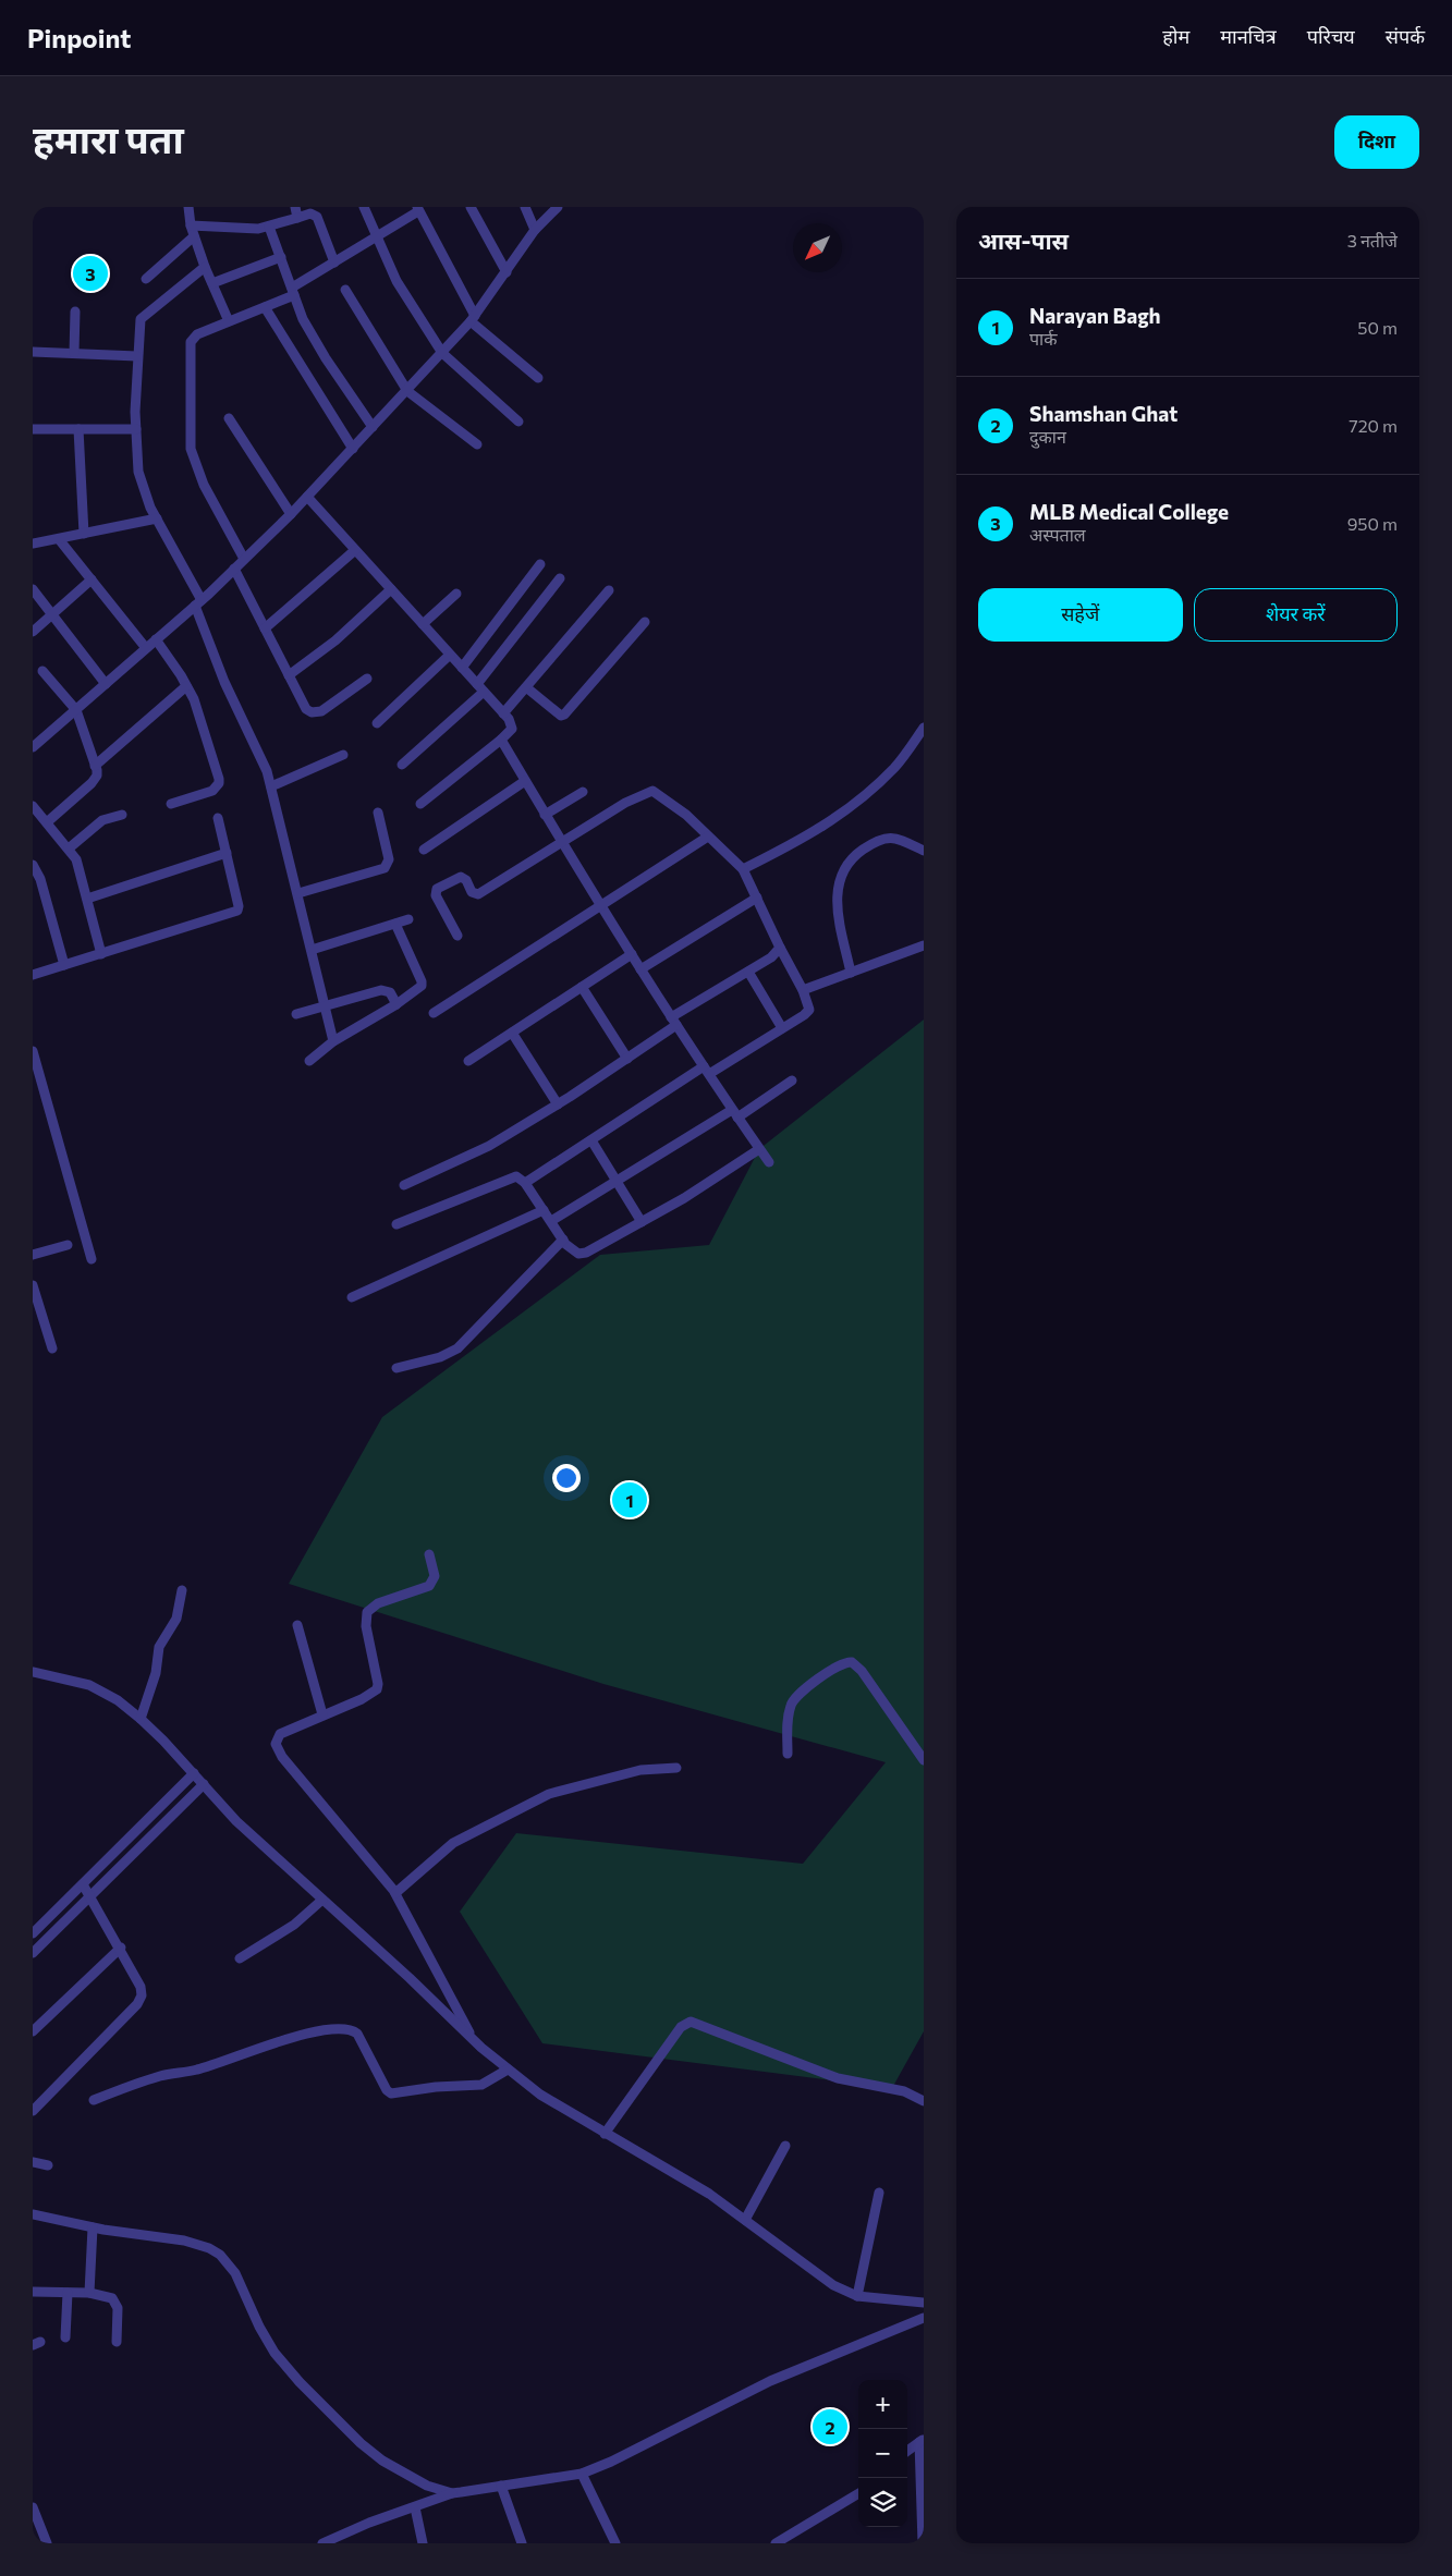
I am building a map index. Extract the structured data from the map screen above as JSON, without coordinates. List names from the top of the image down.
{
  "north": "bottom left",
  "page": {
    "header": "Pinpoint",
    "nav": [
      "होम",
      "मानचित्र",
      "परिचय",
      "संपर्क"
    ],
    "title": "हमारा पता",
    "buttons": [
      "दिशा",
      ["सहेजें", "शेयर करें"]
    ],
    "heading": ["आस-पास", "3 नतीजे"],
    "pins": ["3", "1", "2"],
    "list": [
      {
        "mark": "1",
        "name": "Narayan Bagh",
        "note": "पार्क",
        "value": "50 m"
      },
      {
        "mark": "2",
        "name": "Shamshan Ghat",
        "note": "दुकान",
        "value": "720 m"
      },
      {
        "mark": "3",
        "name": "MLB Medical College",
        "note": "अस्पताल",
        "value": "950 m"
      }
    ],
    "map_buttons": ["+", "−"]
  }
}
